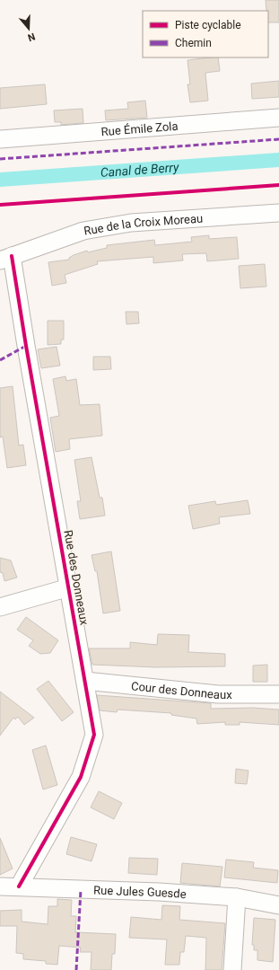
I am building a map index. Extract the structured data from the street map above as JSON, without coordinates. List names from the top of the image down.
{
  "streets": {
    "street": [
      "Rue Émile Zola",
      "Rue de la Croix Moreau",
      "Rue des Donneaux",
      "Cour des Donneaux",
      "Rue Jules Guesde"
    ]
  },
  "crossings": [
    ["Rue de la Croix Moreau", "Rue des Donneaux"],
    ["Rue des Donneaux", "Cour des Donneaux"],
    ["Rue des Donneaux", "Rue Jules Guesde"]
  ],
  "water": ["Canal de Berry"],
  "legend": ["Piste cyclable", "Chemin"],
  "north": "bottom"
}
